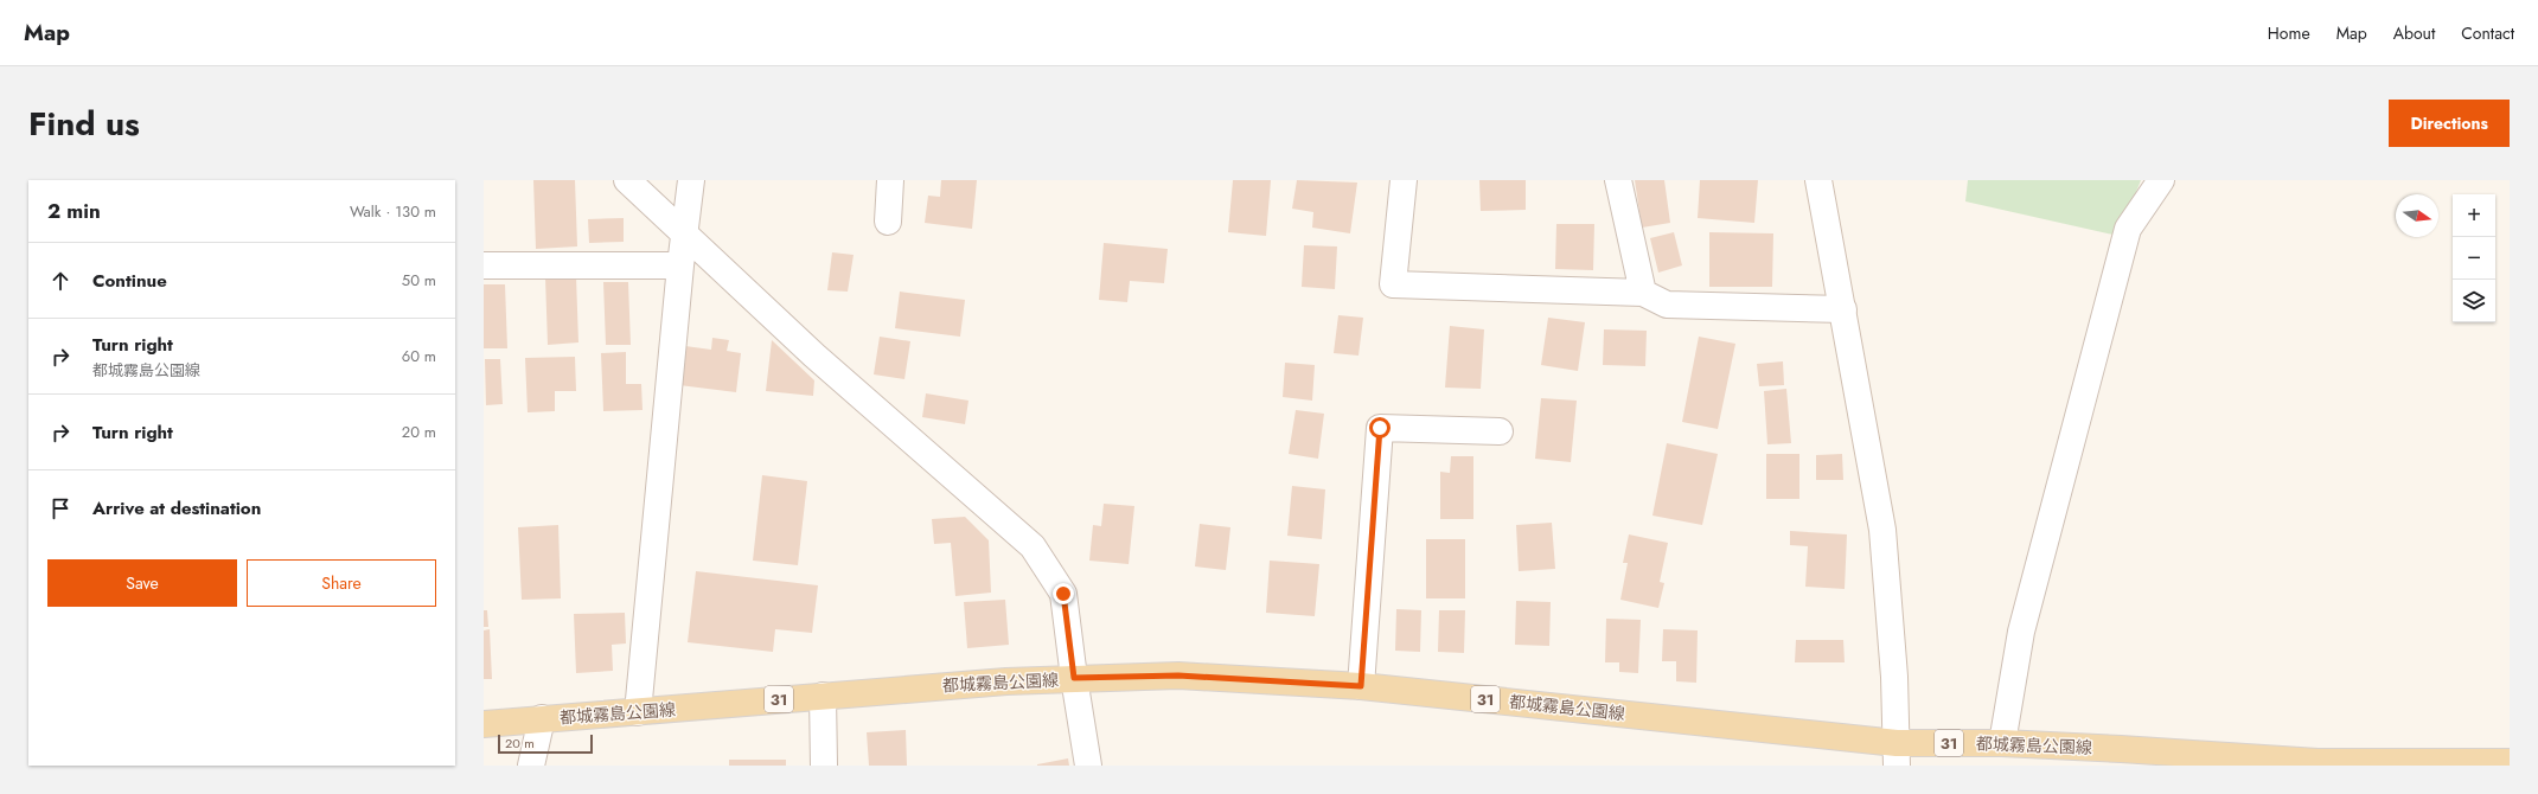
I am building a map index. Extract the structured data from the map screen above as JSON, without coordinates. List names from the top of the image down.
{
  "streets": {
    "main road": ["都城霧島公園線", "31"]
  },
  "scale_bar": "20 m",
  "north": "right",
  "page": {
    "header": "Map",
    "nav": [
      "Home",
      "Map",
      "About",
      "Contact"
    ],
    "title": "Find us",
    "buttons": [
      "Directions",
      ["Save", "Share"]
    ],
    "heading": ["2 min", "Walk · 130 m"],
    "map_buttons": ["+", "−"],
    "list": [
      ["Continue", "50 m"],
      ["Turn right", "都城霧島公園線", "60 m"],
      ["Turn right", "20 m"],
      "Arrive at destination"
    ],
    "scale": "20 m"
  }
}
